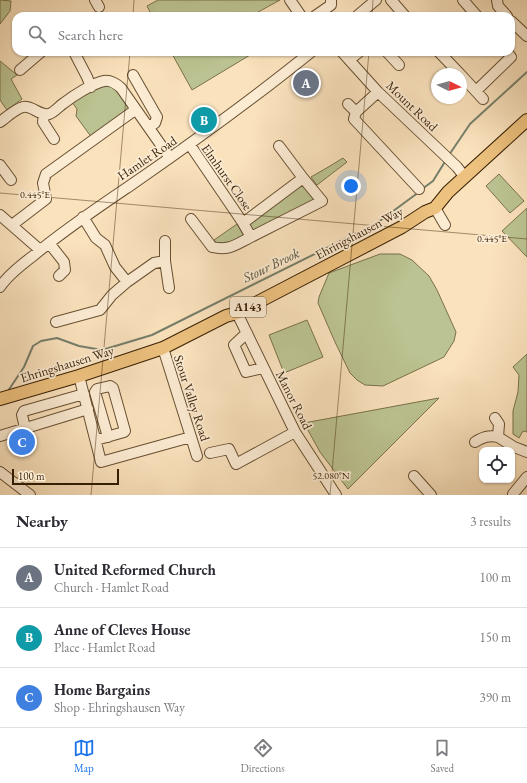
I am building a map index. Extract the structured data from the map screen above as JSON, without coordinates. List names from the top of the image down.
{
  "streets": {
    "main road": ["Ehringshausen Way", "A143"],
    "street": [
      "Mount Road",
      "Hamlet Road",
      "Elmhurst Close",
      "Stour Valley Road",
      "Manor Road"
    ]
  },
  "crossings": [
    ["Mount Road", "Ehringshausen Way"],
    ["Hamlet Road", "Elmhurst Close"],
    ["Ehringshausen Way", "Stour Valley Road"],
    ["Ehringshausen Way", "Manor Road"],
    ["Stour Valley Road", "Manor Road"]
  ],
  "water": ["Stour Brook"],
  "scale_bar": "100 m",
  "north": "right",
  "page": {
    "search": "Search here",
    "pins": ["A", "B", "C"],
    "scale": "100 m",
    "heading": ["Nearby", "3 results"],
    "list": [
      {
        "mark": "A",
        "name": "United Reformed Church",
        "note": "Church · Hamlet Road",
        "value": "100 m"
      },
      {
        "mark": "B",
        "name": "Anne of Cleves House",
        "note": "Place · Hamlet Road",
        "value": "150 m"
      },
      {
        "mark": "C",
        "name": "Home Bargains",
        "note": "Shop · Ehringshausen Way",
        "value": "390 m"
      }
    ],
    "nav": ["Map", "Directions", "Saved"]
  },
  "coordinates": ["0.445°E", "52.080°N"]
}
